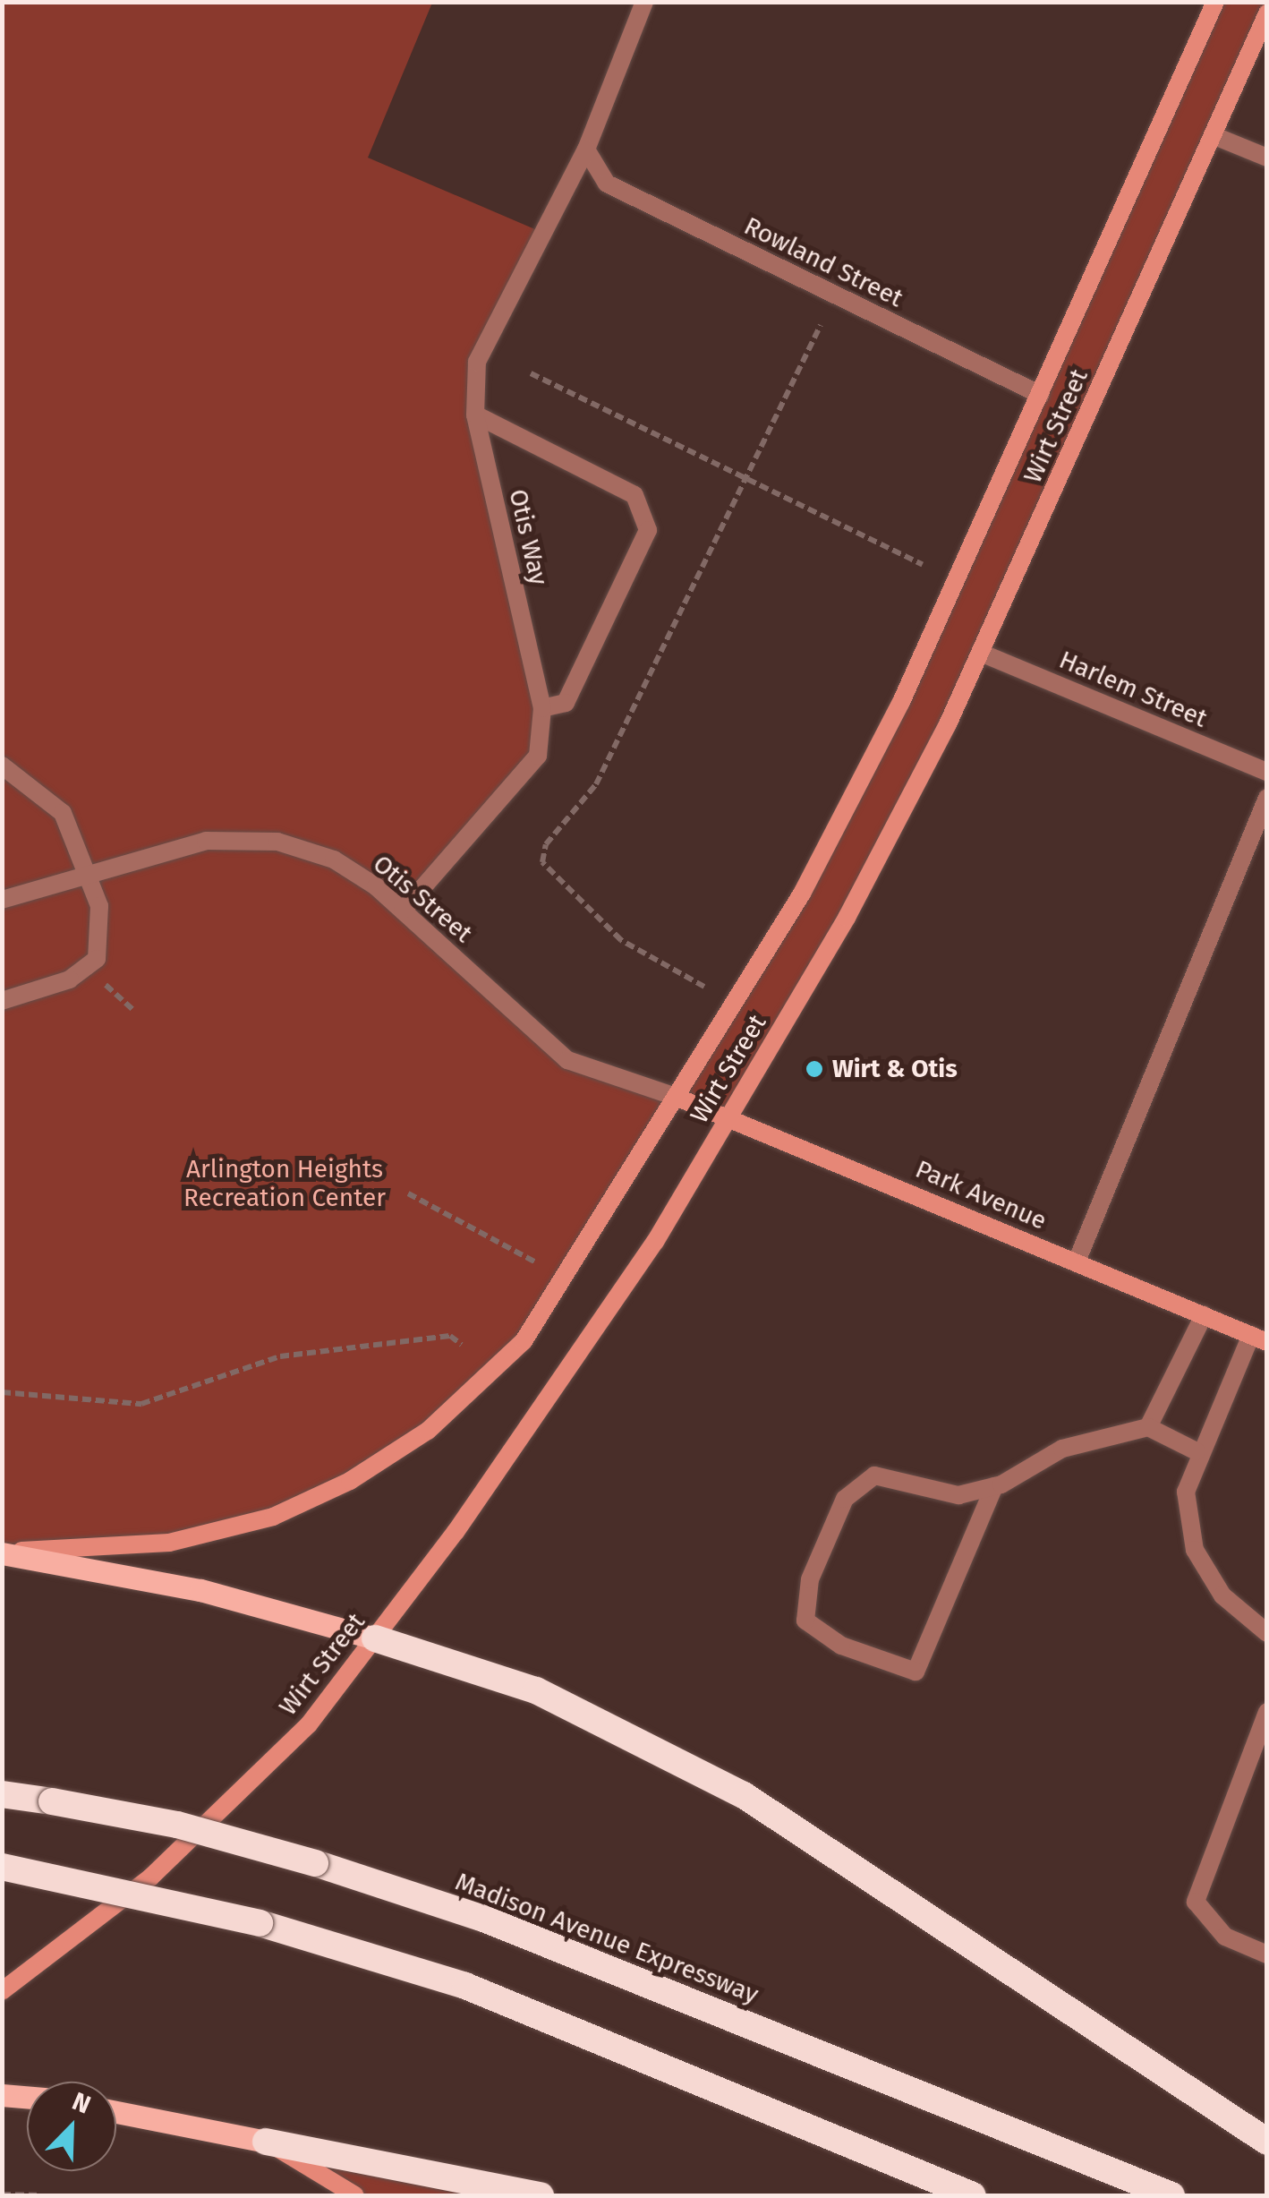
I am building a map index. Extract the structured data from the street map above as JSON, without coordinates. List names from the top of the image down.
{
  "streets": {
    "highway": ["Madison Avenue Expressway"],
    "main road": ["Wirt Street", "Park Avenue"],
    "street": [
      "Rowland Street",
      "Otis Way",
      "Harlem Street",
      "Otis Street"
    ]
  },
  "crossings": [
    ["Rowland Street", "Wirt Street"],
    ["Rowland Street", "Otis Way"],
    ["Wirt Street", "Harlem Street"],
    ["Wirt Street", "Otis Street"],
    ["Wirt Street", "Park Avenue"],
    ["Otis Way", "Otis Street"],
    ["Otis Street", "Park Avenue"]
  ],
  "parks": ["Arlington Heights Recreation Center"],
  "places": ["Wirt & Otis"],
  "north": "top right"
}
